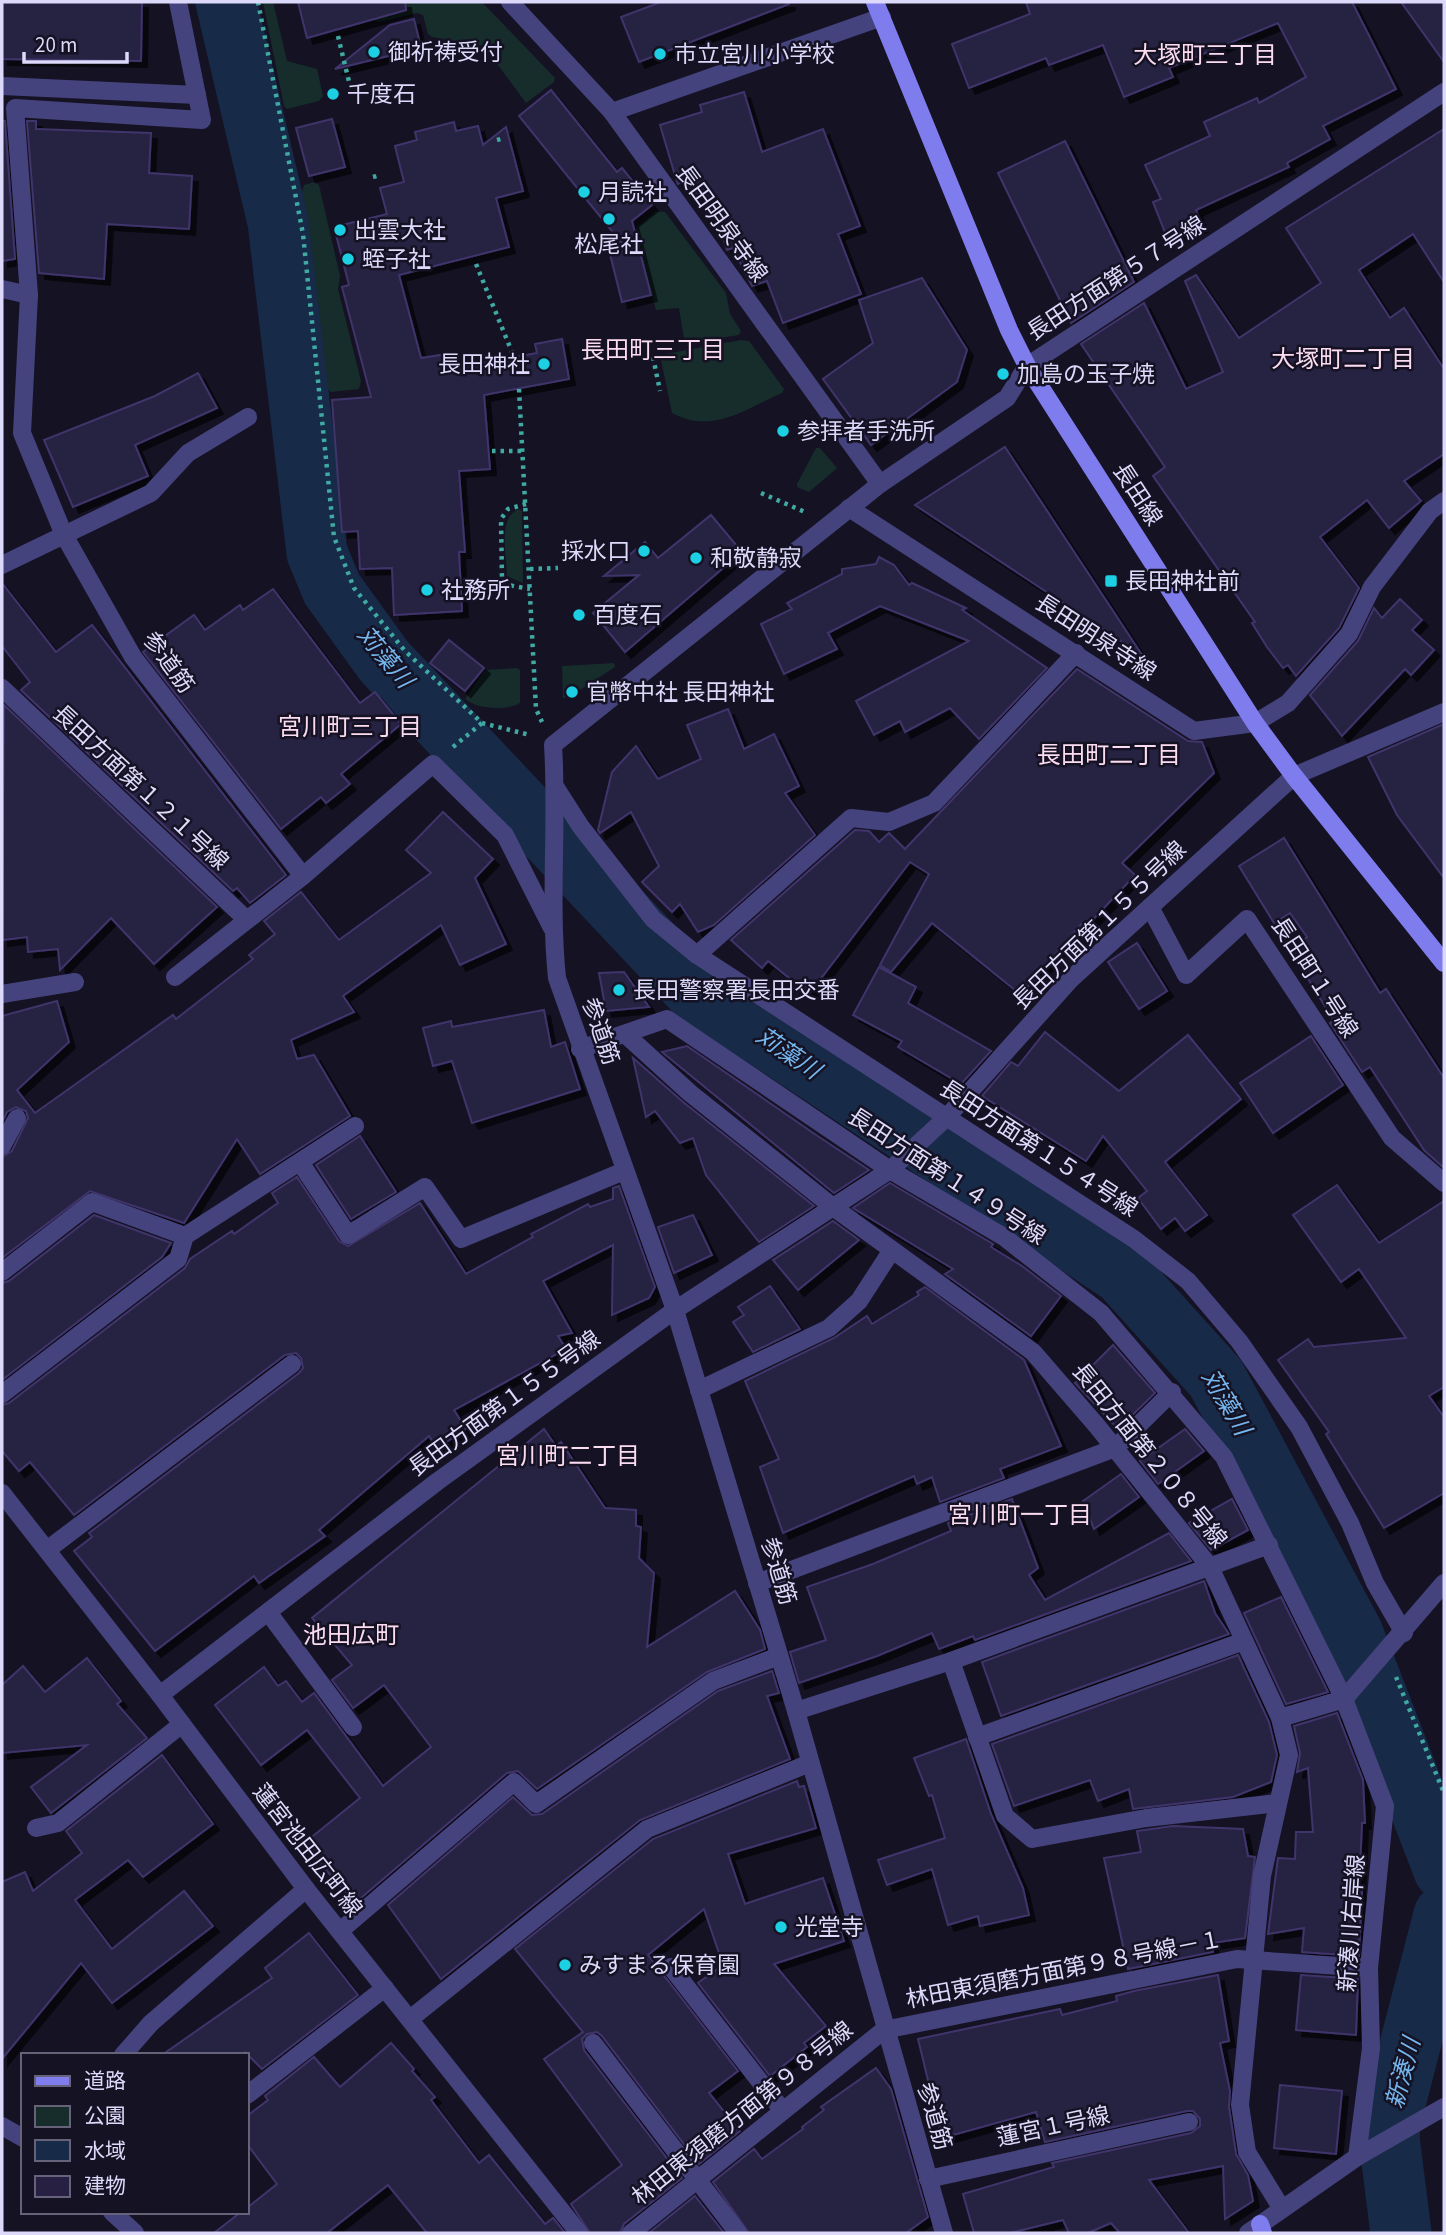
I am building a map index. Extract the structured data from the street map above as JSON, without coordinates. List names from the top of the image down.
{
  "streets": {
    "street": [
      "長田明泉寺線",
      "長田方面第５７号線",
      "長田線",
      "参道筋",
      "長田方面第１２１号線",
      "長田方面第１５５号線",
      "長田町１号線",
      "長田方面第１５４号線",
      "長田方面第１４９号線",
      "長田方面第２０８号線",
      "蓮宮池田広町線",
      "新湊川右岸線",
      "林田東須磨方面第９８号線－１",
      "林田東須磨方面第９８号線",
      "蓮宮１号線"
    ]
  },
  "crossings": [
    ["長田明泉寺線", "長田方面第５７号線"],
    ["長田明泉寺線", "長田線"],
    ["長田方面第５７号線", "長田線"],
    ["長田線", "長田方面第１５５号線"],
    ["参道筋", "長田方面第１５５号線"],
    ["参道筋", "長田方面第１５４号線"],
    ["参道筋", "長田方面第１４９号線"],
    ["参道筋", "林田東須磨方面第９８号線－１"],
    ["参道筋", "林田東須磨方面第９８号線"],
    ["参道筋", "蓮宮１号線"],
    ["長田方面第１５５号線", "長田町１号線"],
    ["長田方面第１５５号線", "長田方面第１５４号線"],
    ["長田方面第１５５号線", "長田方面第１４９号線"],
    ["長田方面第１５５号線", "長田方面第２０８号線"],
    ["長田方面第１５５号線", "蓮宮池田広町線"],
    ["長田方面第１４９号線", "長田方面第２０８号線"],
    ["長田方面第１４９号線", "新湊川右岸線"],
    ["長田方面第２０８号線", "林田東須磨方面第９８号線－１"],
    ["新湊川右岸線", "林田東須磨方面第９８号線－１"],
    ["林田東須磨方面第９８号線－１", "林田東須磨方面第９８号線"]
  ],
  "districts": [
    "大塚町三丁目",
    "長田町三丁目",
    "大塚町二丁目",
    "宮川町三丁目",
    "長田町二丁目",
    "宮川町二丁目",
    "宮川町一丁目",
    "池田広町"
  ],
  "water": ["苅藻川", "新湊川"],
  "places": {
    "other": [
      "御祈祷受付",
      "市立宮川小学校",
      "千度石",
      "月読社",
      "松尾社",
      "出雲大社",
      "蛭子社",
      "長田神社",
      "加島の玉子焼",
      "参拝者手洗所",
      "採水口",
      "和敬静寂",
      "社務所",
      "百度石",
      "官幣中社 長田神社",
      "長田警察署長田交番",
      "光堂寺",
      "みすまる保育園"
    ],
    "transit": ["長田神社前"]
  },
  "legend": [
    "道路",
    "公園",
    "水域",
    "建物"
  ],
  "scale_bar": "20 m"
}
